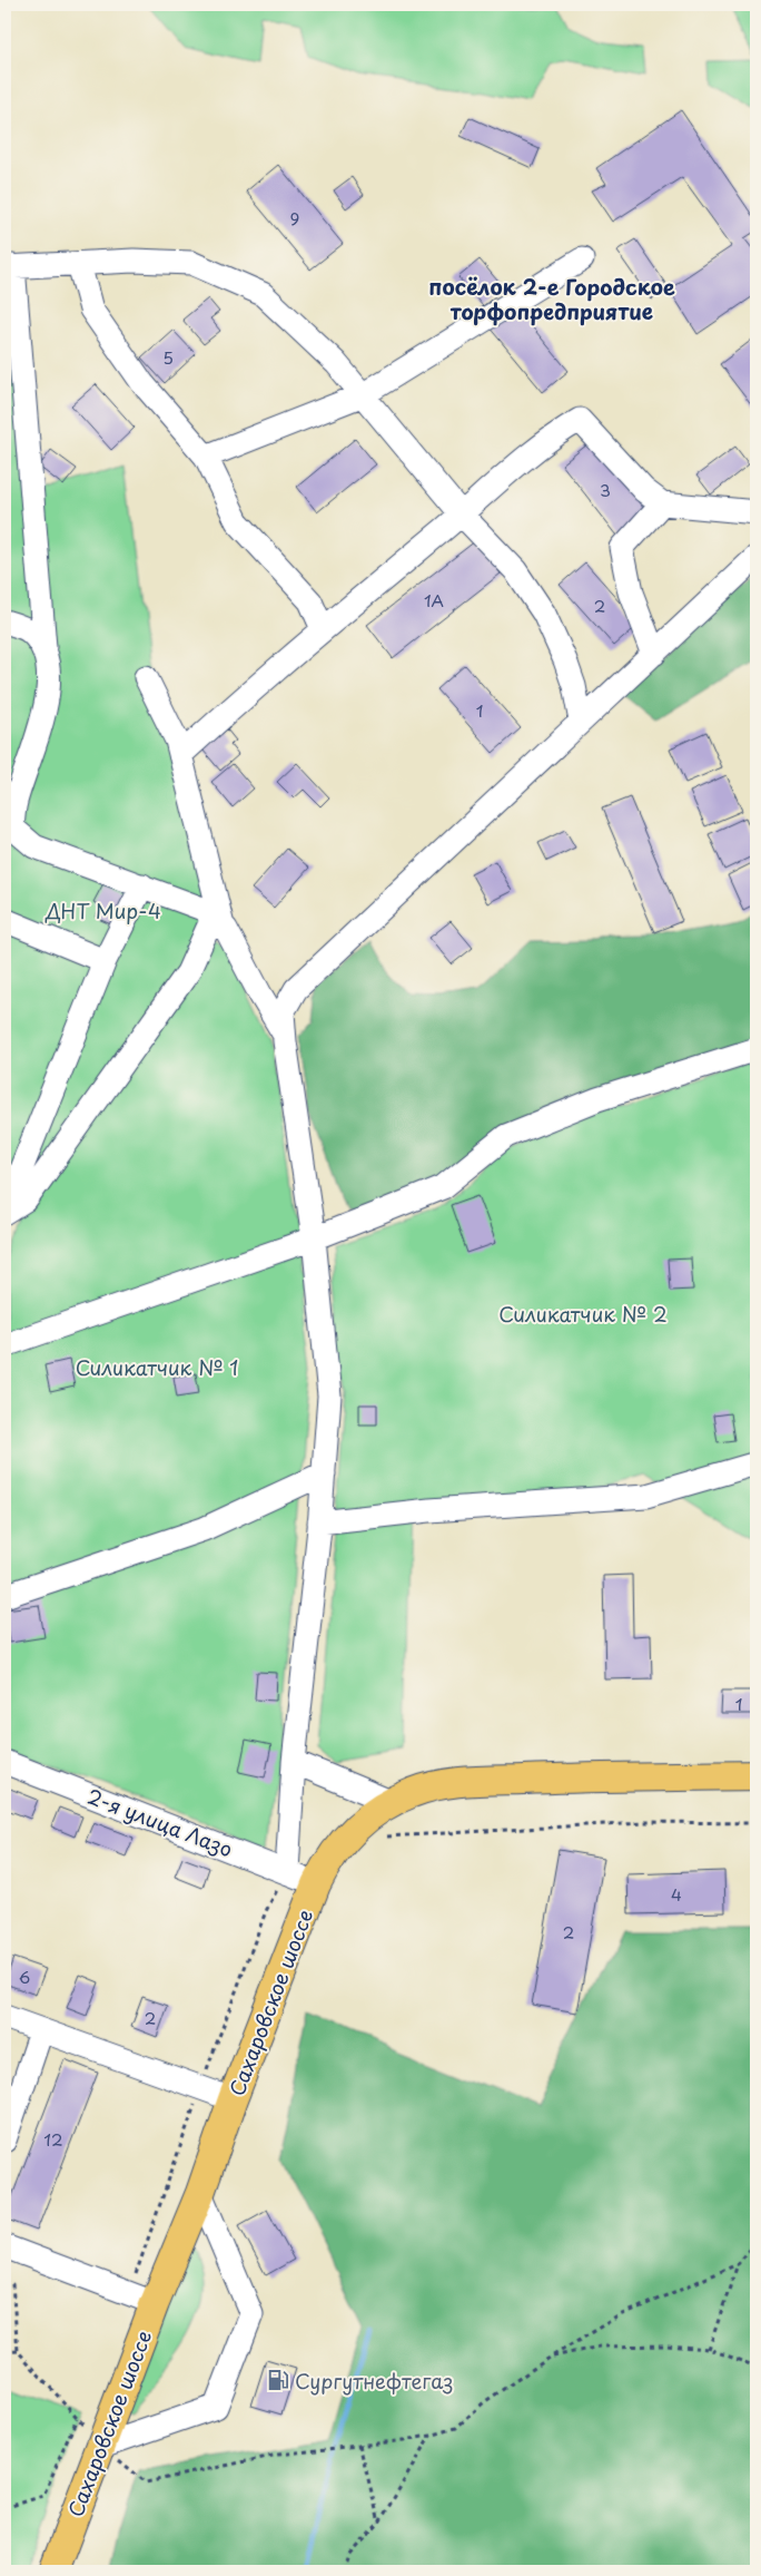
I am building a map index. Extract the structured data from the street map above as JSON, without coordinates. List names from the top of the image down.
{
  "streets": {
    "main road": ["Сахаровское шоссе"],
    "street": ["2-я улица Лазо"]
  },
  "crossings": [
    ["2-я улица Лазо", "Сахаровское шоссе"]
  ],
  "districts": ["посёлок 2-е Городское торфопредприятие"],
  "parks": ["ДНТ Мир-4", "Силикатчик № 2", "Силикатчик № 1"],
  "places": {
    "fuel station": ["Сургутнефтегаз"]
  },
  "house_numbers": [
    "9",
    "5",
    "3",
    "1А",
    "2",
    "1",
    "1",
    "4",
    "2",
    "6",
    "2",
    "12"
  ]
}
